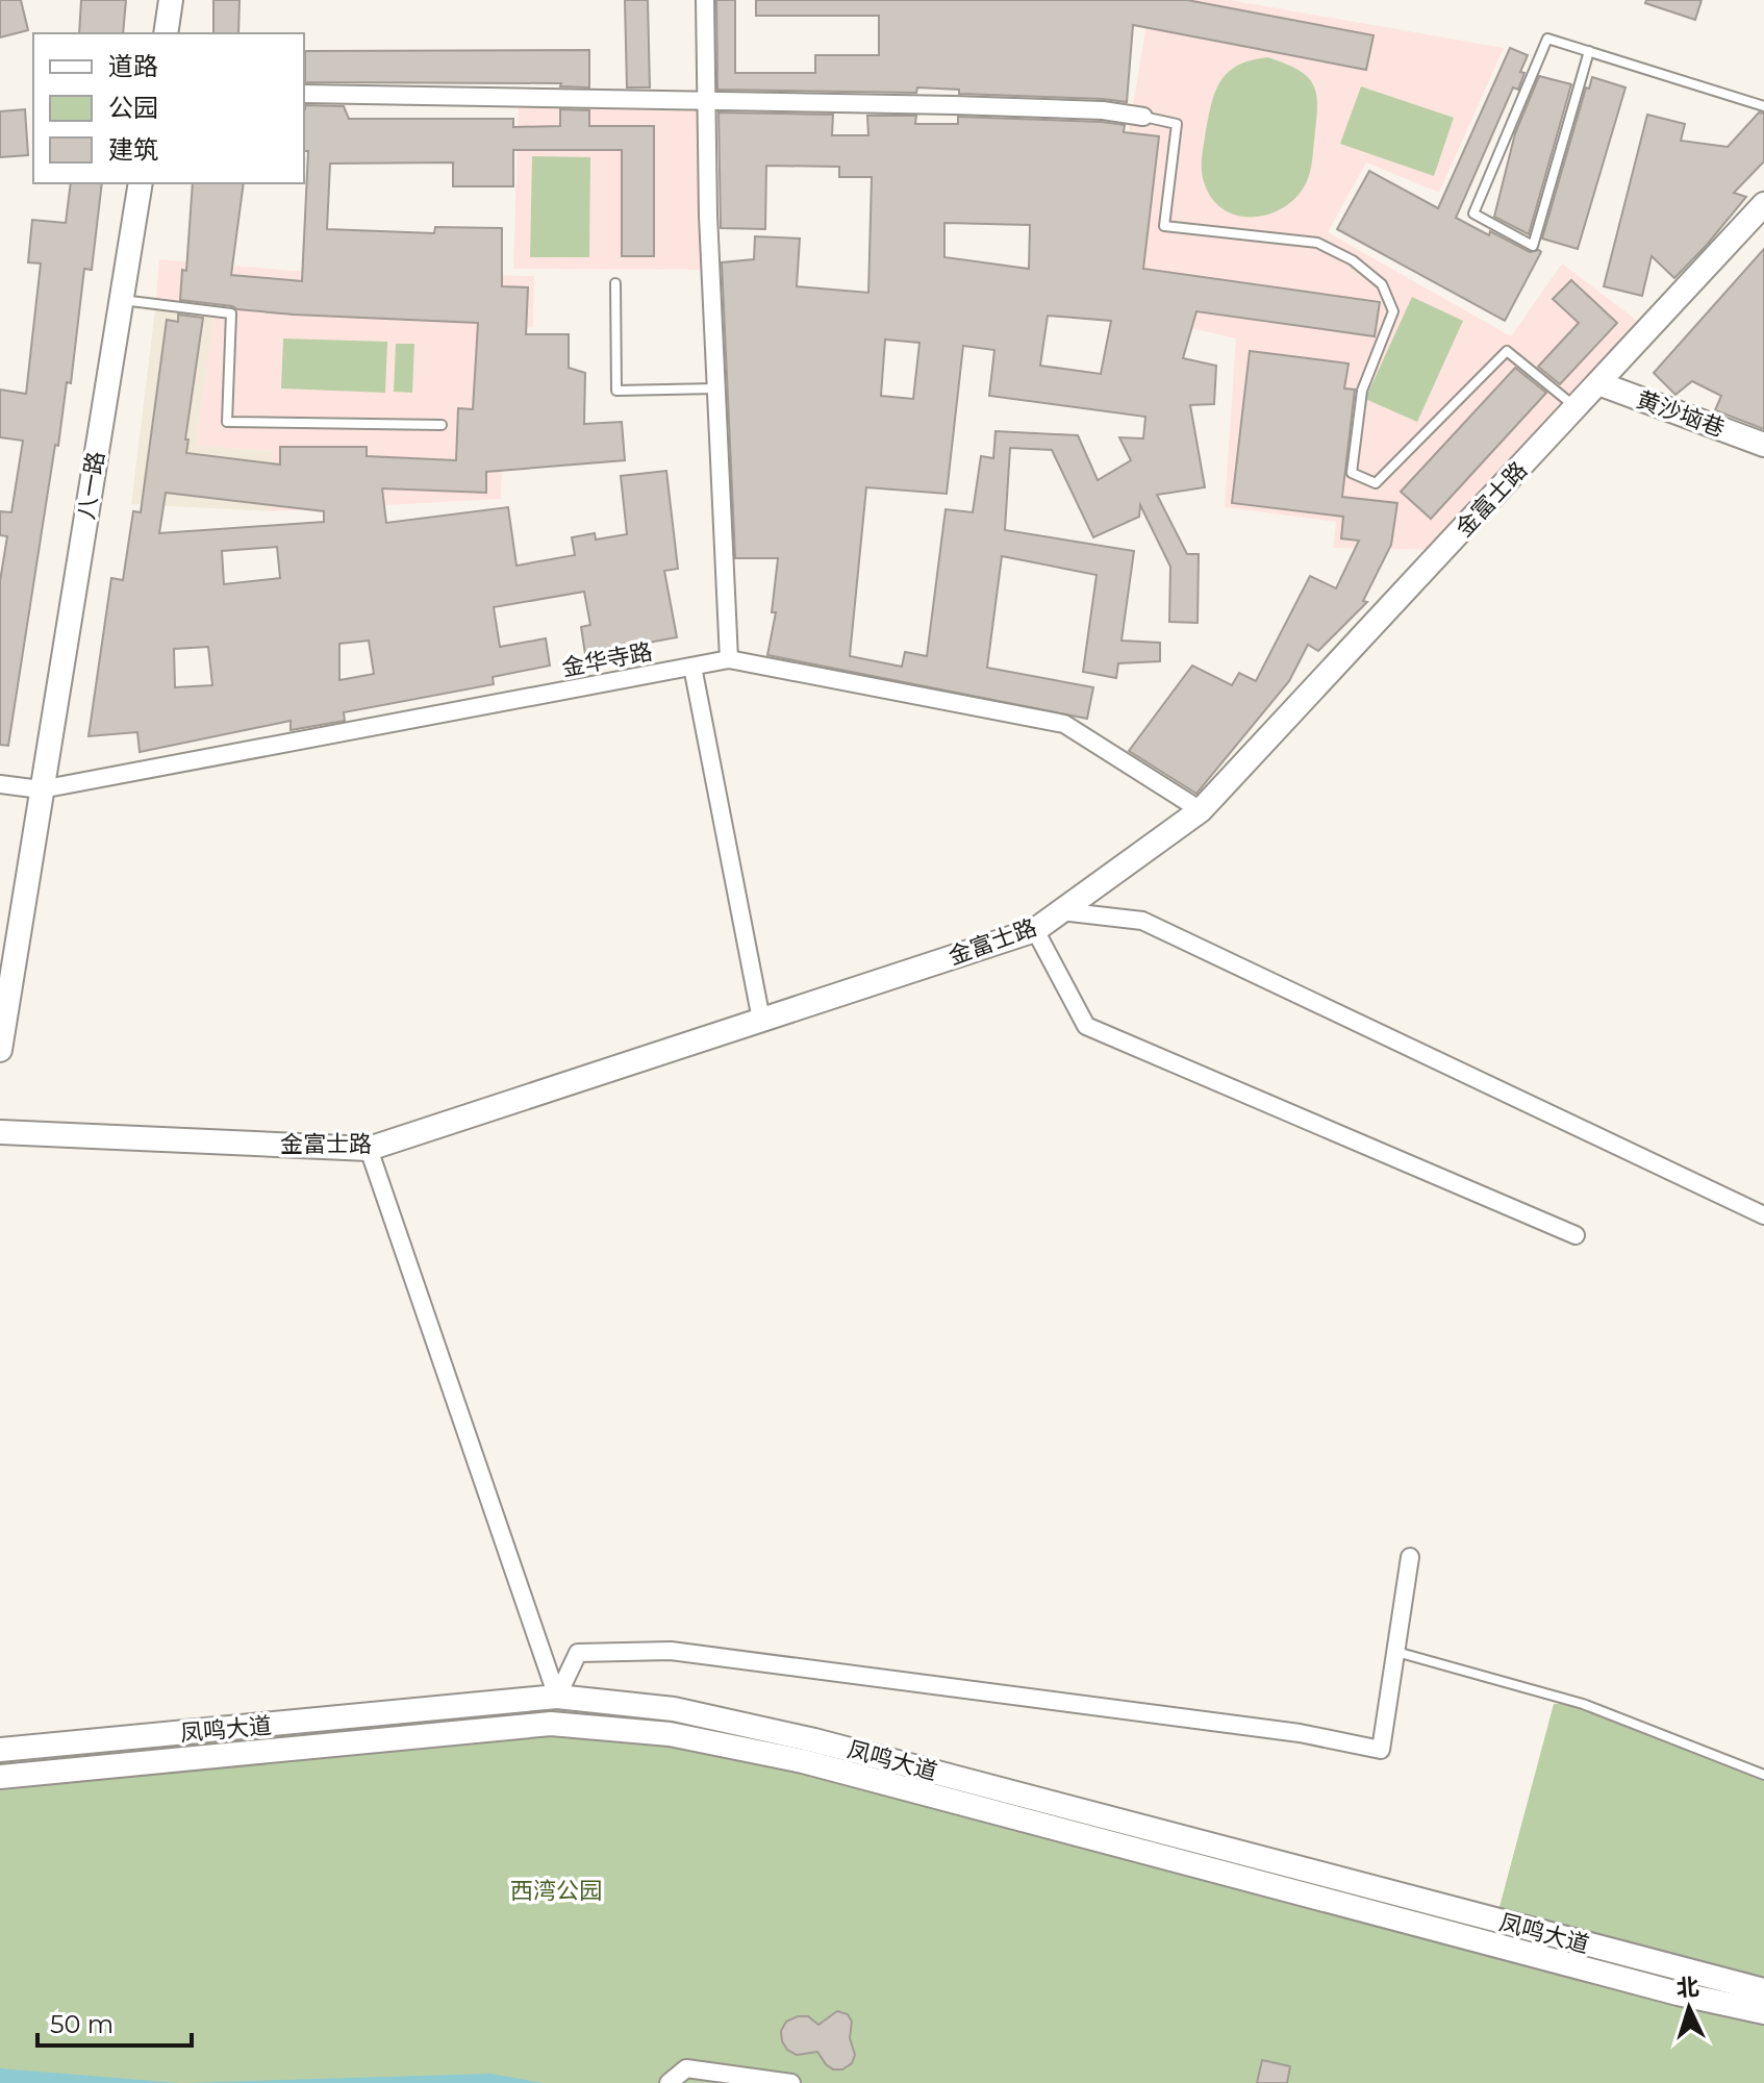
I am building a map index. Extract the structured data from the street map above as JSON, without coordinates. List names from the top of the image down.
{
  "streets": {
    "main road": [
      "黄沙垴巷",
      "八一路",
      "金富士路",
      "凤鸣大道"
    ],
    "street": ["金华寺路"]
  },
  "crossings": [
    ["黄沙垴巷", "金富士路"],
    ["八一路", "金华寺路"],
    ["金富士路", "金华寺路"]
  ],
  "parks": ["西湾公园"],
  "legend": ["道路", "公园", "建筑"],
  "scale_bar": "50 m",
  "north": "top"
}
